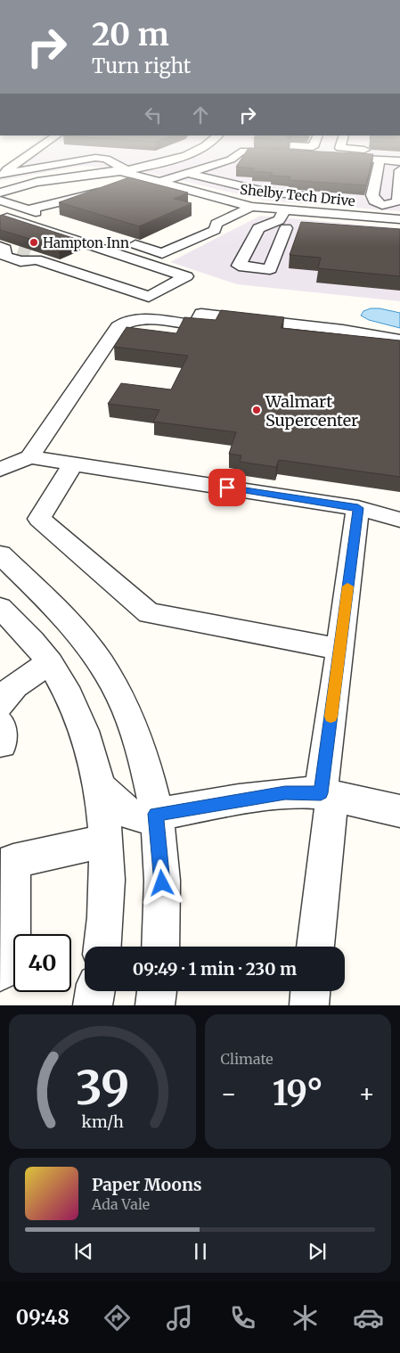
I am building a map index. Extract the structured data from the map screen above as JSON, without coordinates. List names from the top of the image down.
{
  "streets": {
    "street": ["Shelby Tech Drive"]
  },
  "places": ["Hampton Inn", "Walmart Supercenter"],
  "page": {
    "turn": ["20 m", "Turn right"],
    "limit": "40",
    "trip": "09:49 · 1 min · 230 m",
    "tile": "Climate",
    "heat": ["−", "19°", "+"],
    "song": ["Paper Moons", "Ada Vale"],
    "tabs": "09:48",
    "gauge": ["39", "km/h"]
  }
}
